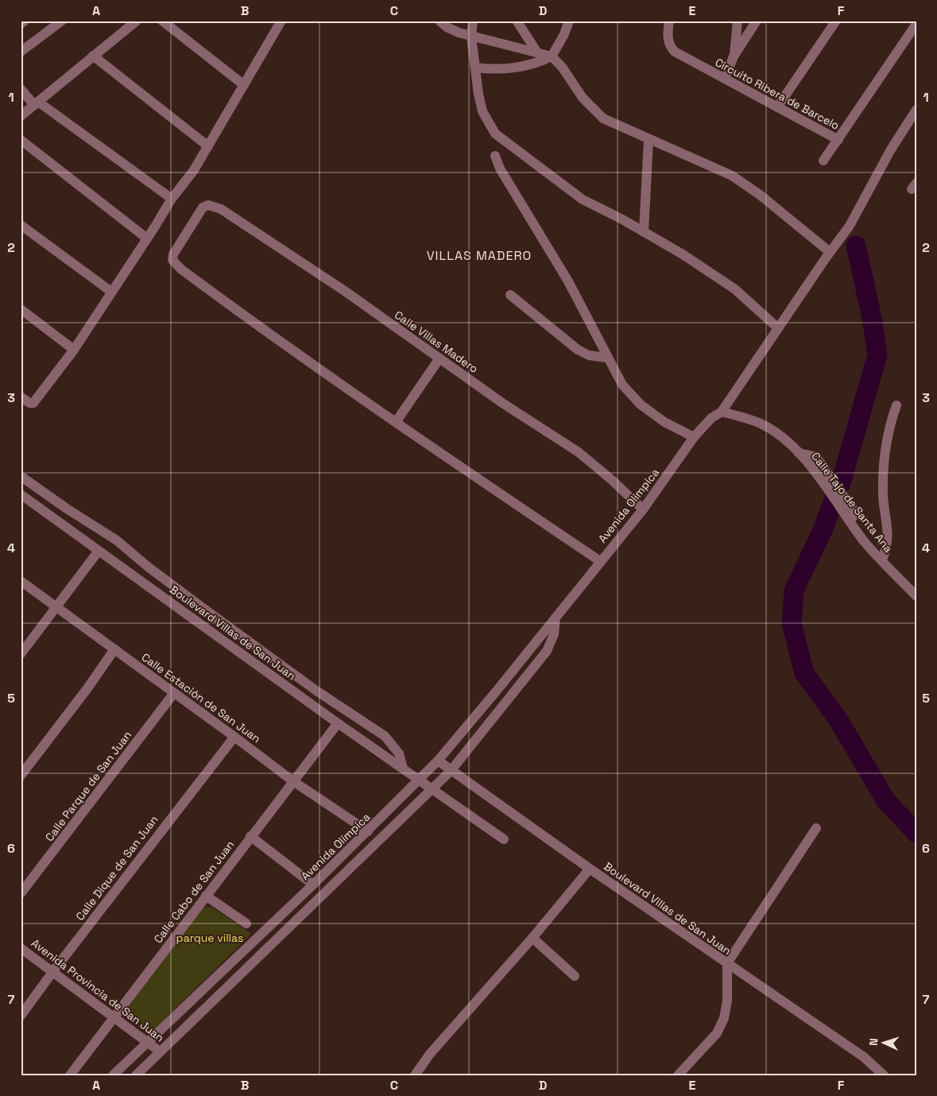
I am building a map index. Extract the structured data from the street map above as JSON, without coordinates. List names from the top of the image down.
{
  "streets": {
    "street": [
      "Circuito Ribera de Barcelo",
      "Calle Villas Madero",
      "Calle Tajo de Santa Ana",
      "Avenida Olímpica",
      "Boulevard Villas de San Juan",
      "Calle Estación de San Juan",
      "Calle Parque de San Juan",
      "Calle Dique de San Juan",
      "Calle Cabo de San Juan",
      "Avenida Provincia de San Juan"
    ]
  },
  "crossings": [
    ["Calle Villas Madero", "Avenida Olímpica"],
    ["Calle Tajo de Santa Ana", "Avenida Olímpica"],
    ["Avenida Olímpica", "Boulevard Villas de San Juan"],
    ["Avenida Olímpica", "Calle Estación de San Juan"],
    ["Avenida Olímpica", "Avenida Provincia de San Juan"],
    ["Boulevard Villas de San Juan", "Calle Cabo de San Juan"],
    ["Calle Estación de San Juan", "Calle Parque de San Juan"],
    ["Calle Estación de San Juan", "Calle Dique de San Juan"],
    ["Calle Estación de San Juan", "Calle Cabo de San Juan"],
    ["Calle Dique de San Juan", "Avenida Provincia de San Juan"],
    ["Calle Cabo de San Juan", "Avenida Provincia de San Juan"]
  ],
  "districts": ["VILLAS MADERO"],
  "parks": ["parque villas"],
  "north": "left",
  "grid": {
    "columns": [
      "A",
      "B",
      "C",
      "D",
      "E",
      "F"
    ],
    "rows": [
      "1",
      "2",
      "3",
      "4",
      "5",
      "6",
      "7"
    ]
  }
}
